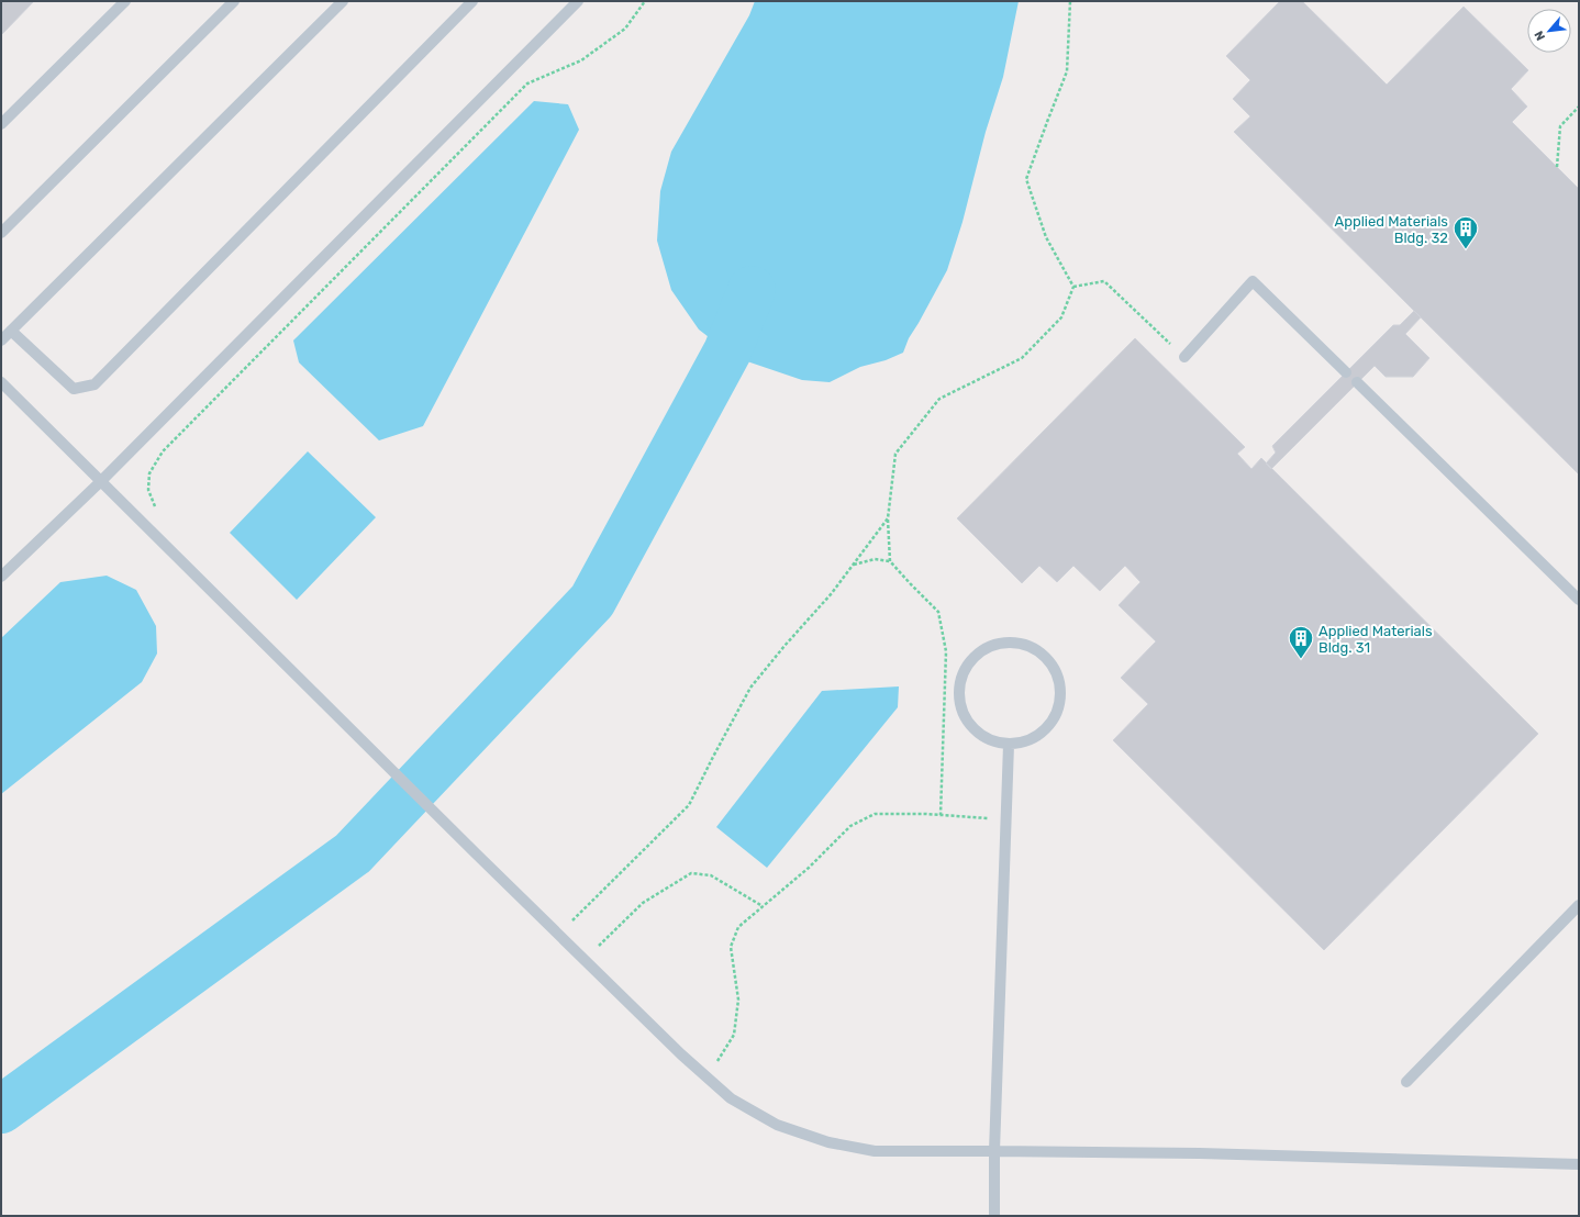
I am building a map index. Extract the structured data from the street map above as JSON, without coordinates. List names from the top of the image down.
{
  "places": {
    "building": ["Applied Materials Bldg. 32", "Applied Materials Bldg. 31"]
  },
  "north": "bottom left"
}
